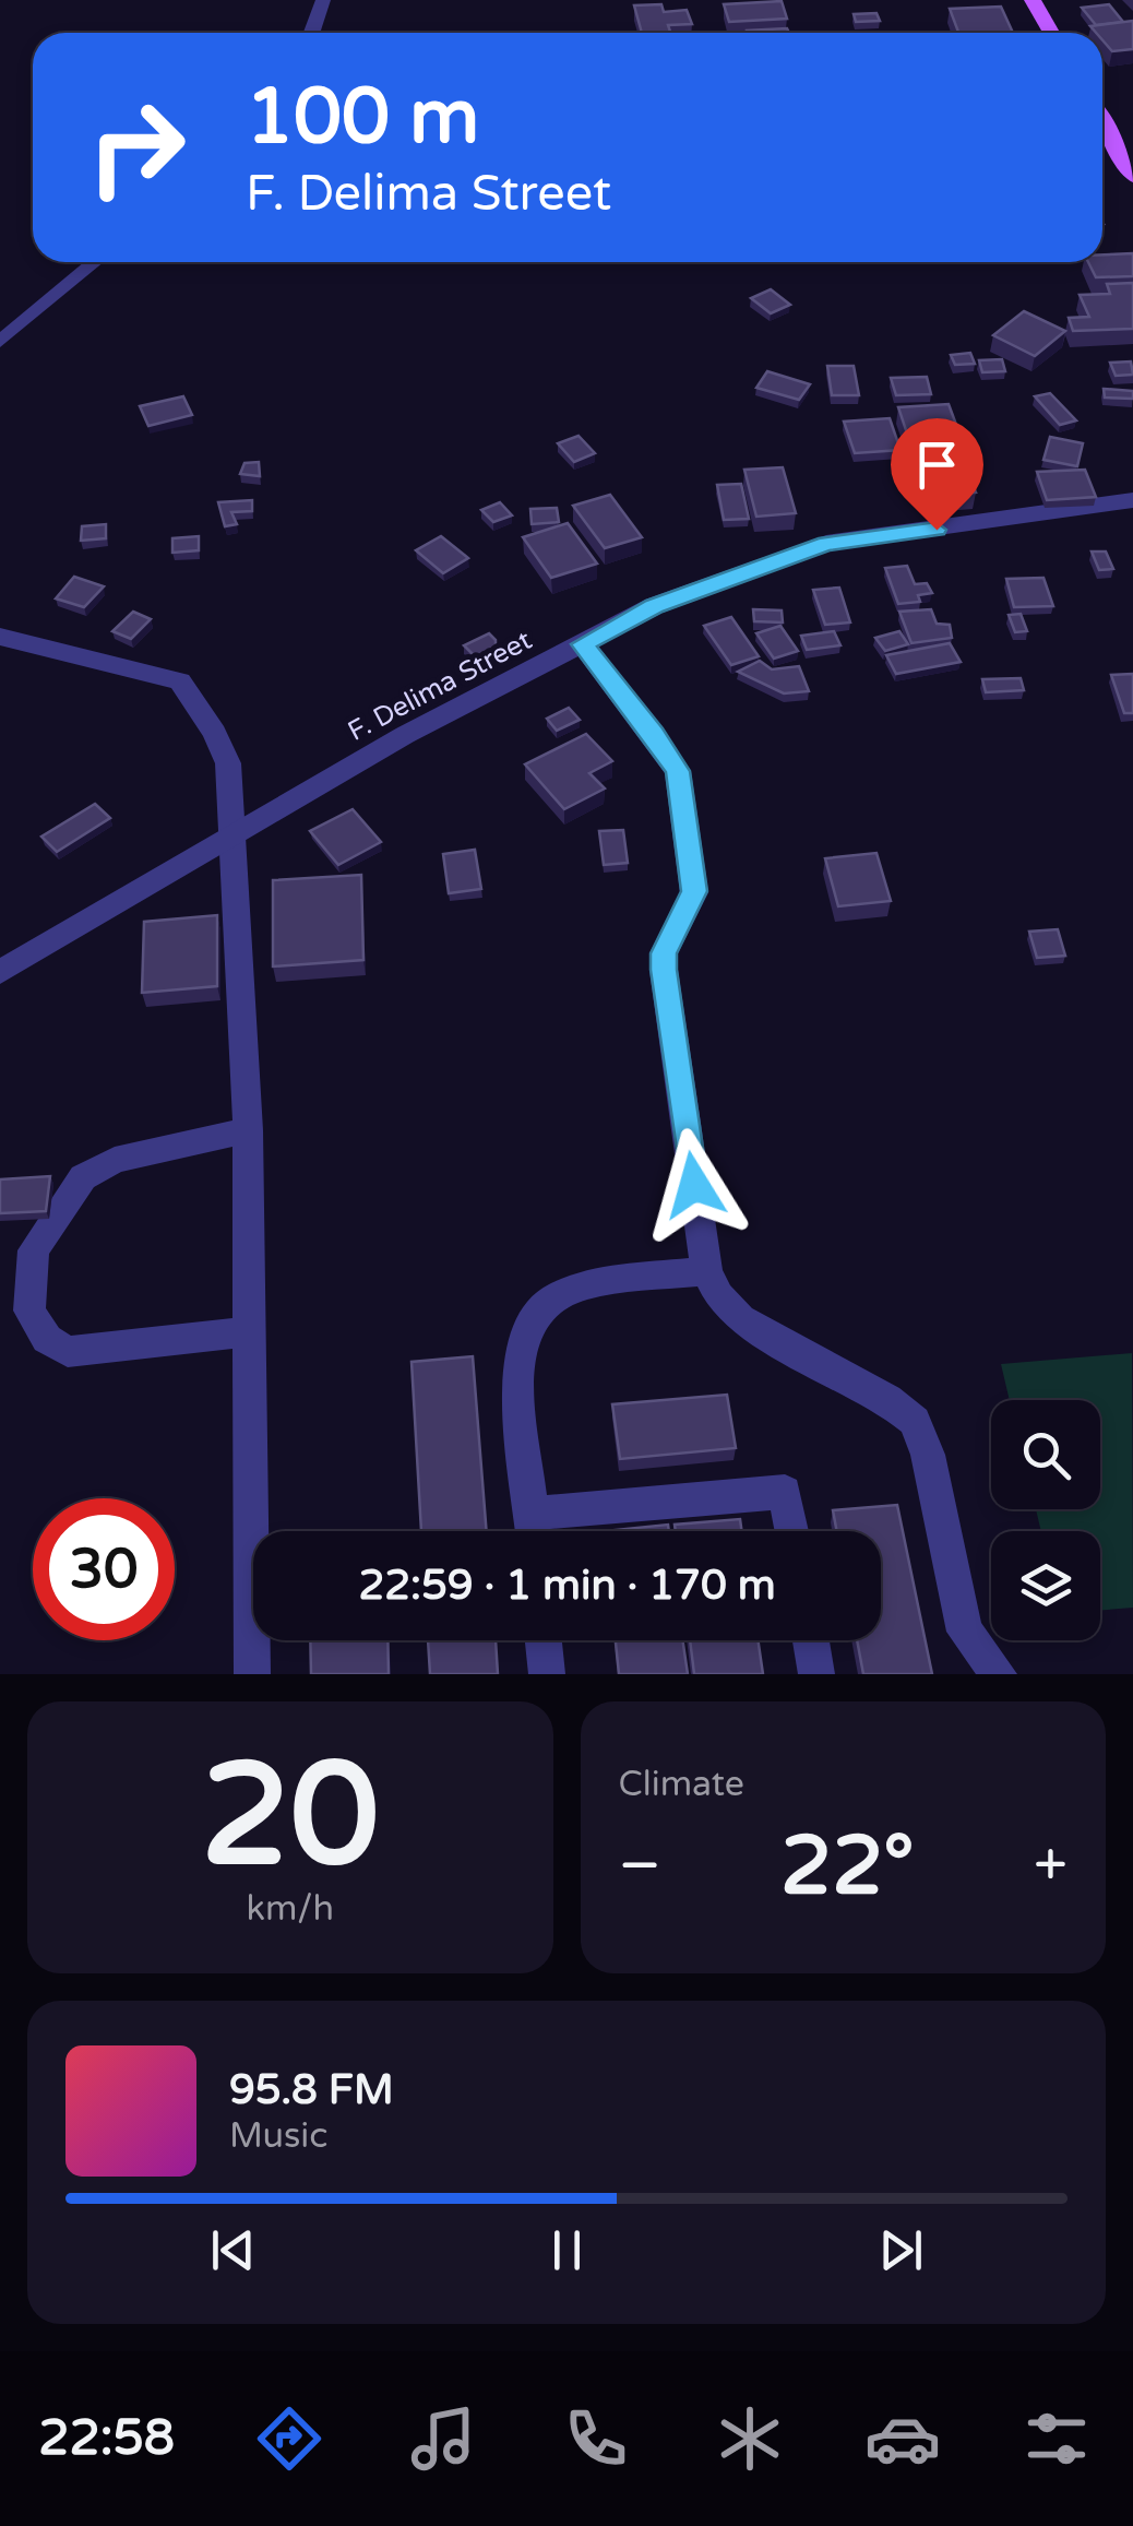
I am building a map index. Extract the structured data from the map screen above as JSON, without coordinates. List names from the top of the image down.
{
  "streets": {
    "street": ["F. Delima Street"]
  },
  "page": {
    "turn": ["100 m", "F. Delima Street"],
    "limit": "30",
    "trip": "22:59 · 1 min · 170 m",
    "tile": [
      ["20", "km/h"],
      "Climate"
    ],
    "heat": ["−", "22°", "+"],
    "song": ["95.8 FM", "Music"],
    "tabs": "22:58"
  }
}
